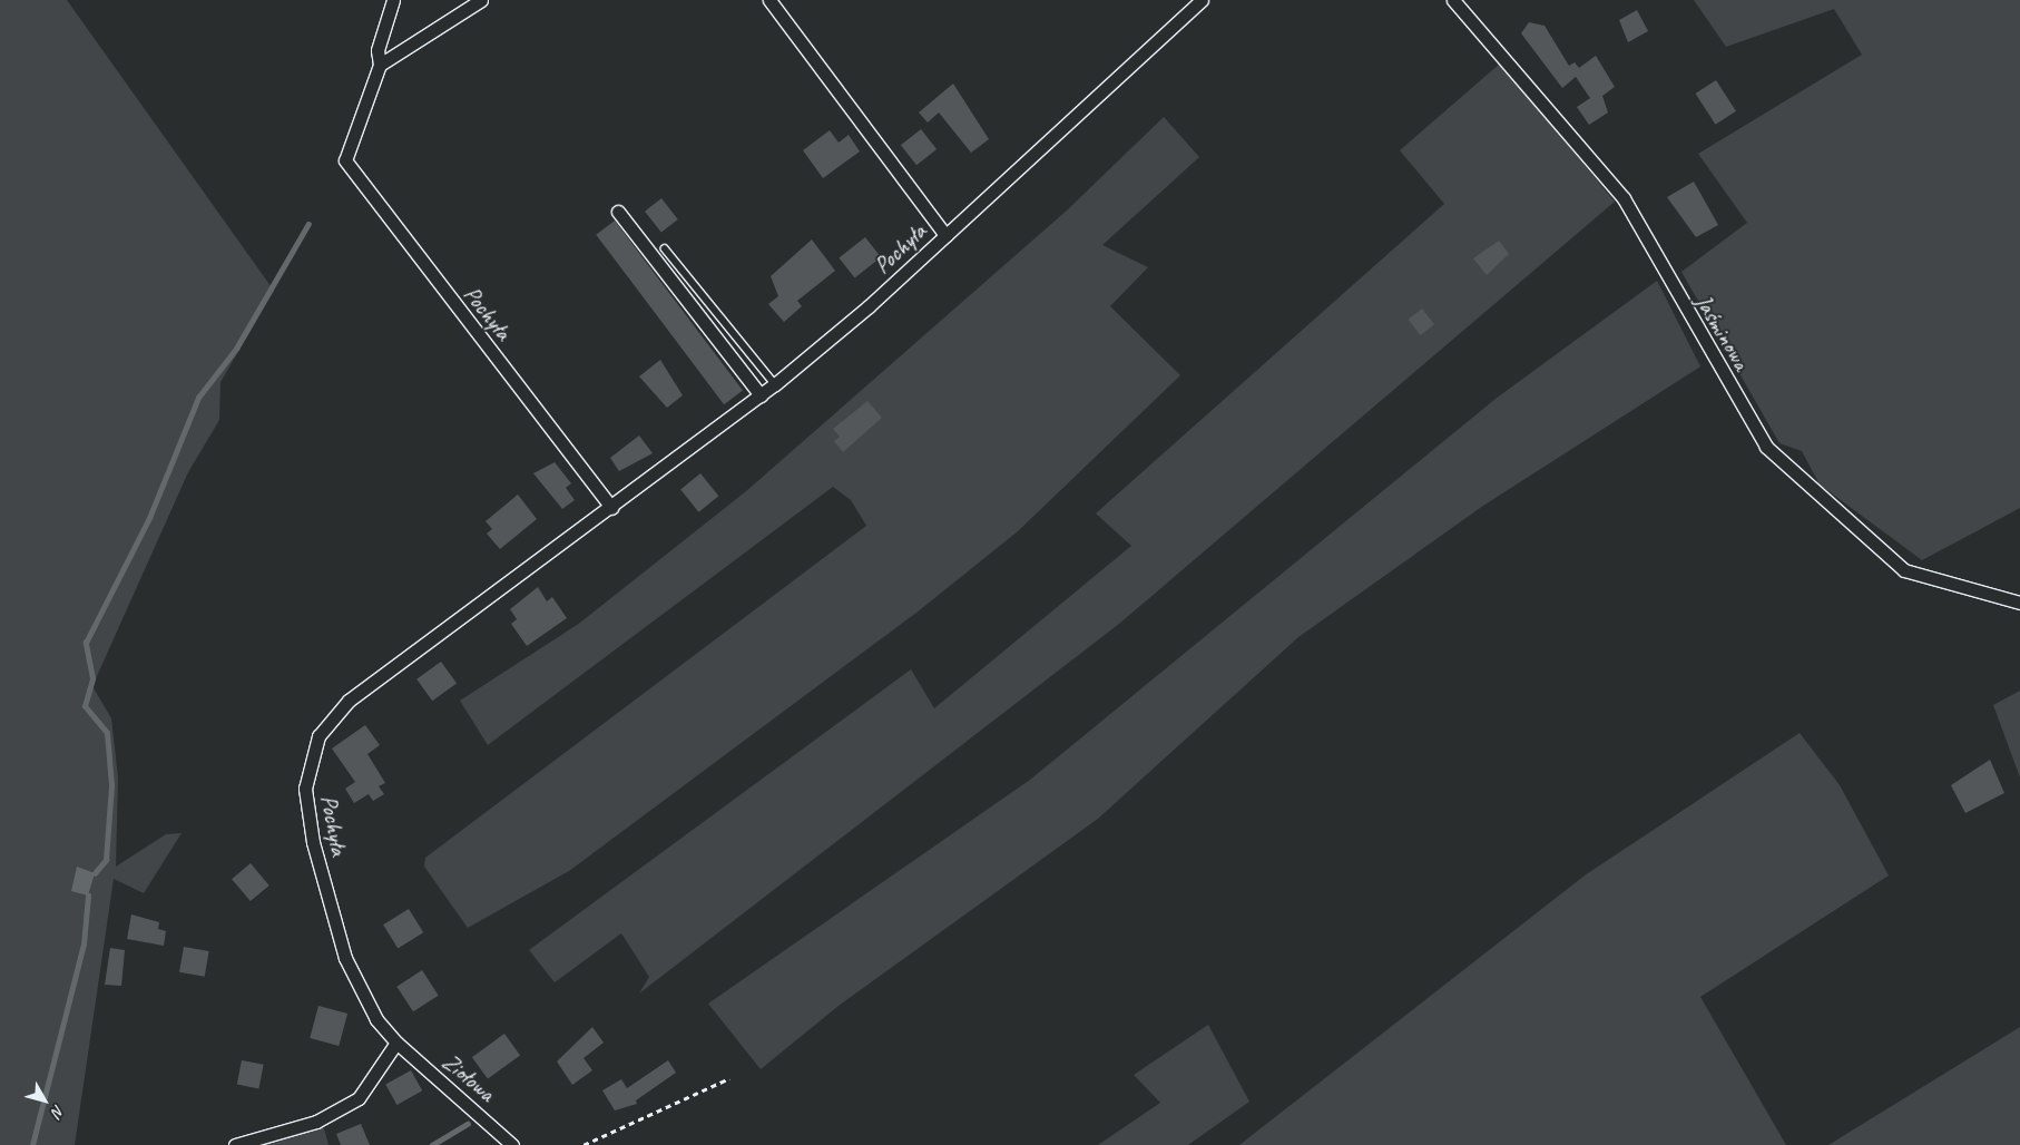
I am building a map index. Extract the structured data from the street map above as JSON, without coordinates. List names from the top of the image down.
{
  "streets": {
    "street": ["Pochyła", "Jaśminowa", "Ziołowa"]
  },
  "crossings": [
    ["Pochyła", "Ziołowa"]
  ],
  "north": "bottom right"
}
